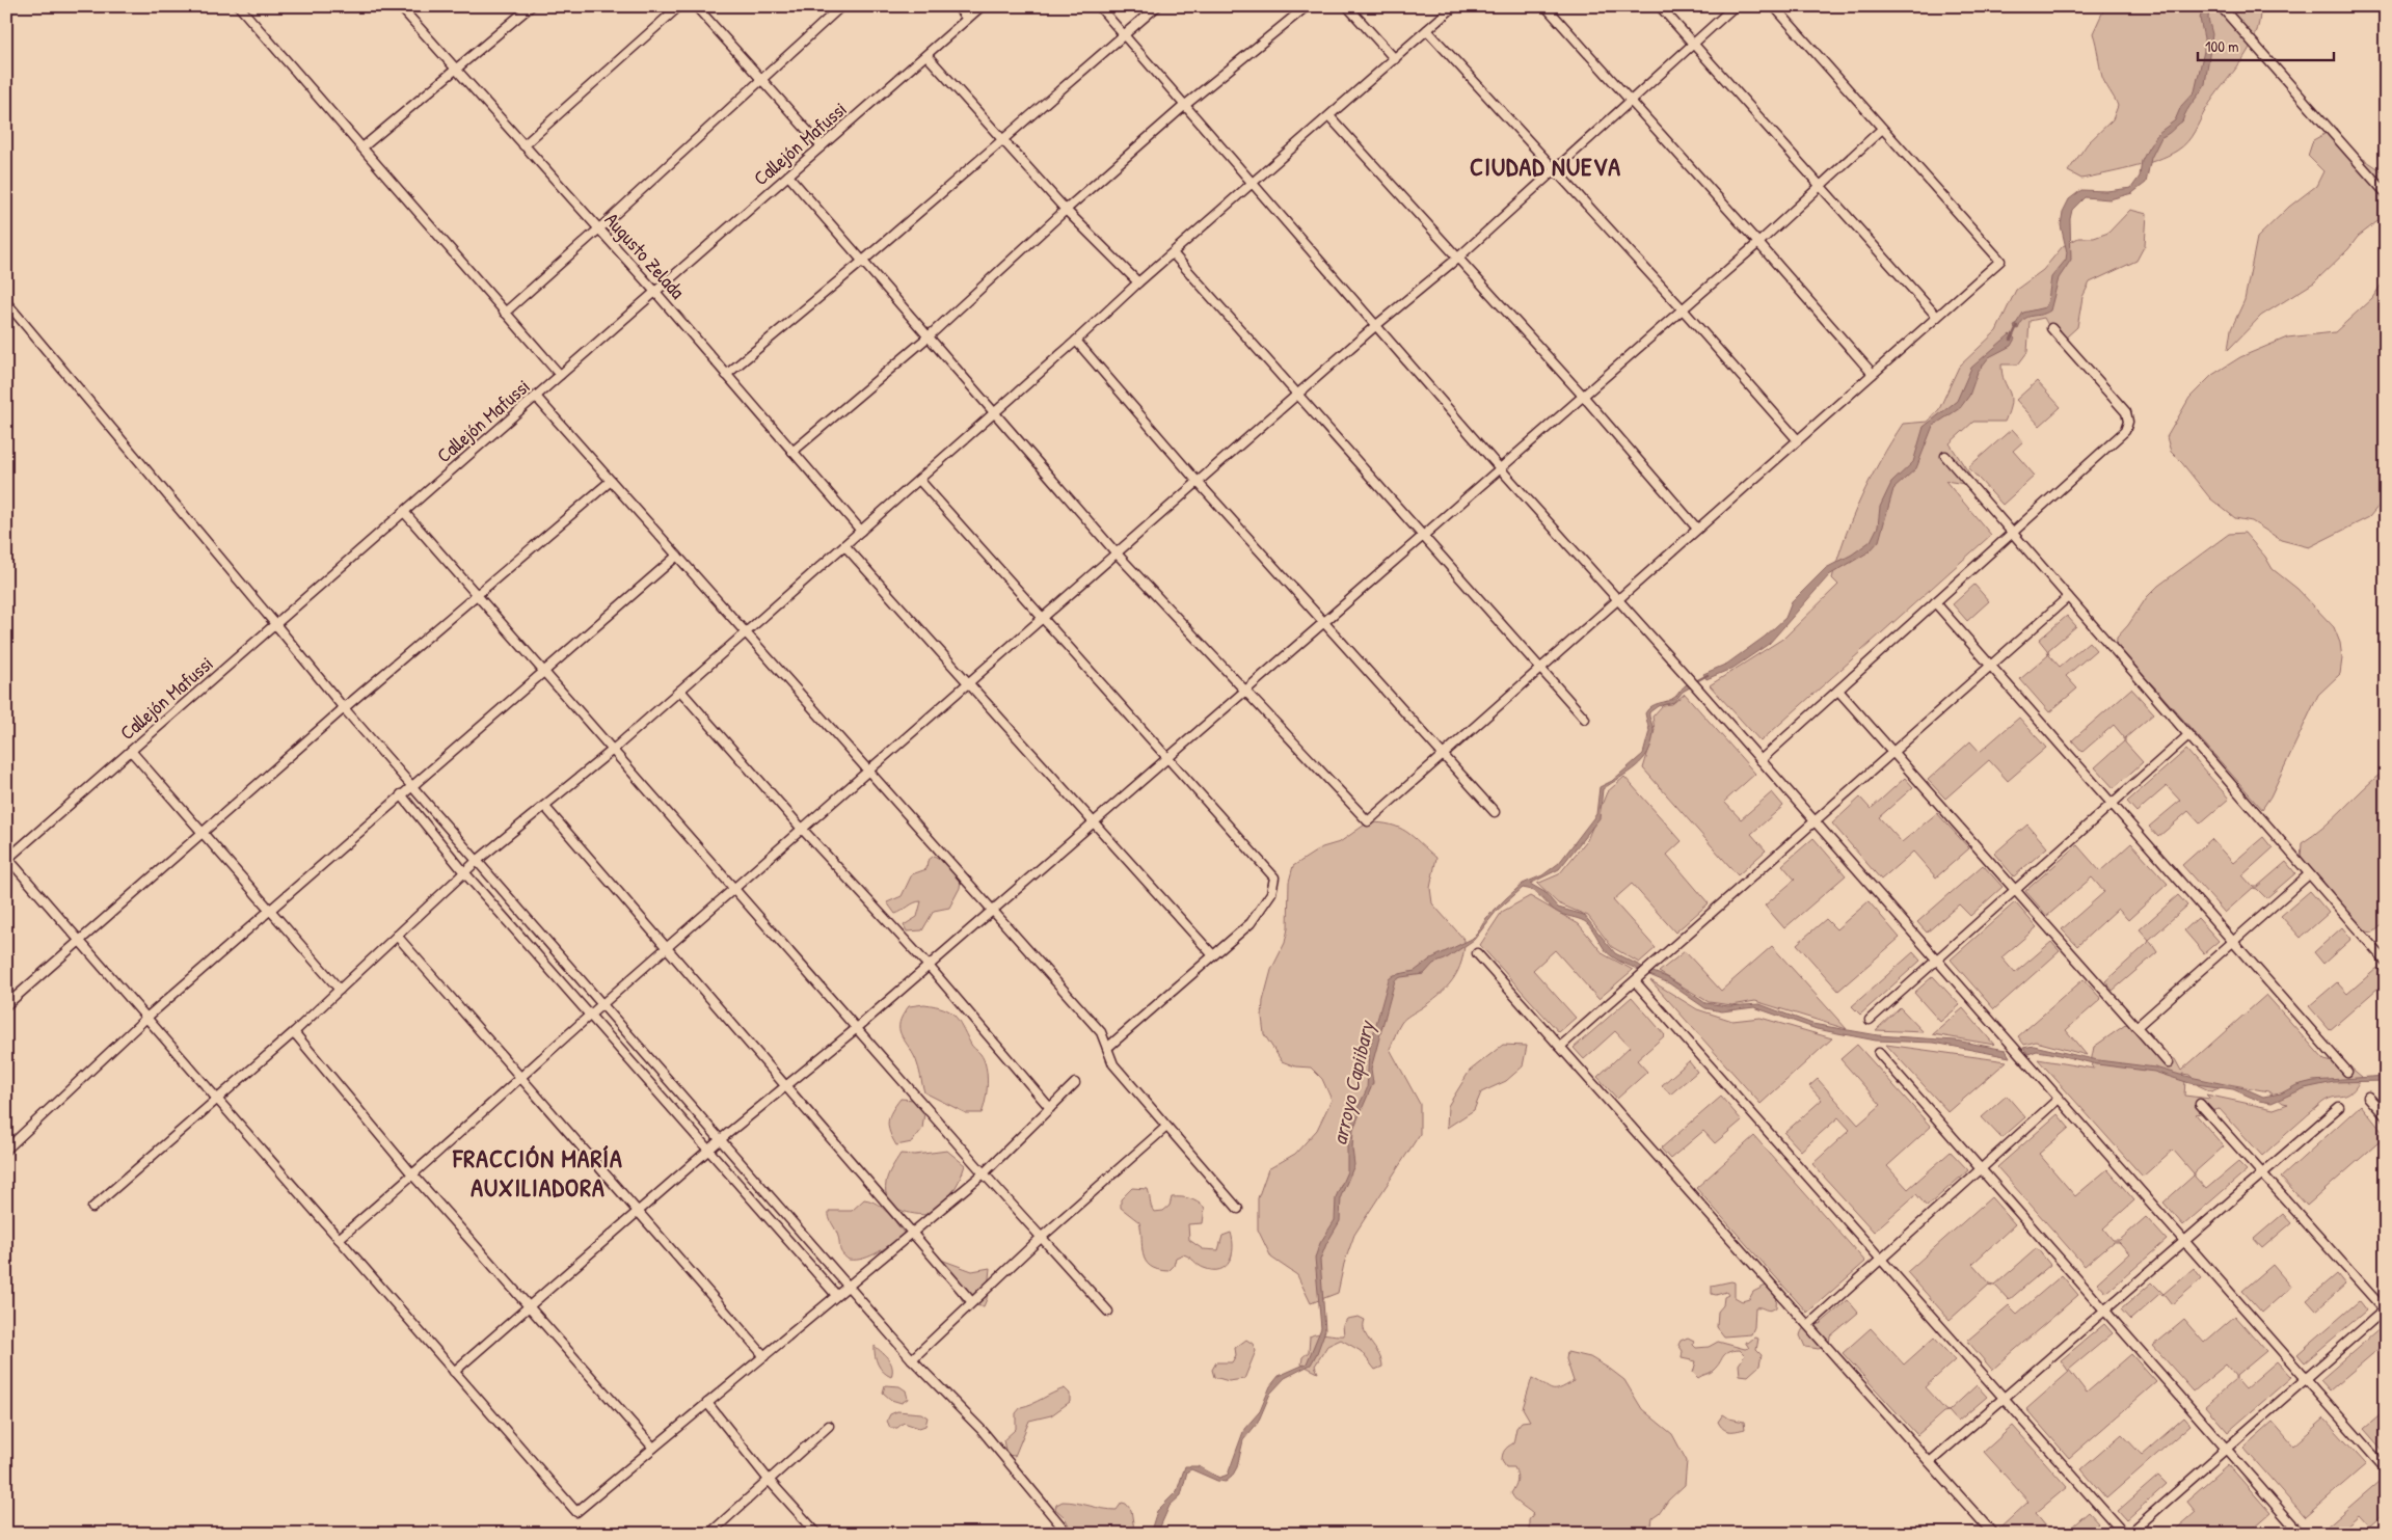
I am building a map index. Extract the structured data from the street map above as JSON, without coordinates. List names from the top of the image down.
{
  "streets": {
    "street": ["Callejón Mafussi", "Augusto Zelada"]
  },
  "crossings": [
    ["Callejón Mafussi", "Augusto Zelada"]
  ],
  "districts": ["CIUDAD NUEVA", "FRACCIÓN MARÍA AUXILIADORA"],
  "water": ["arroyo Capiibary"],
  "scale_bar": "100 m"
}
